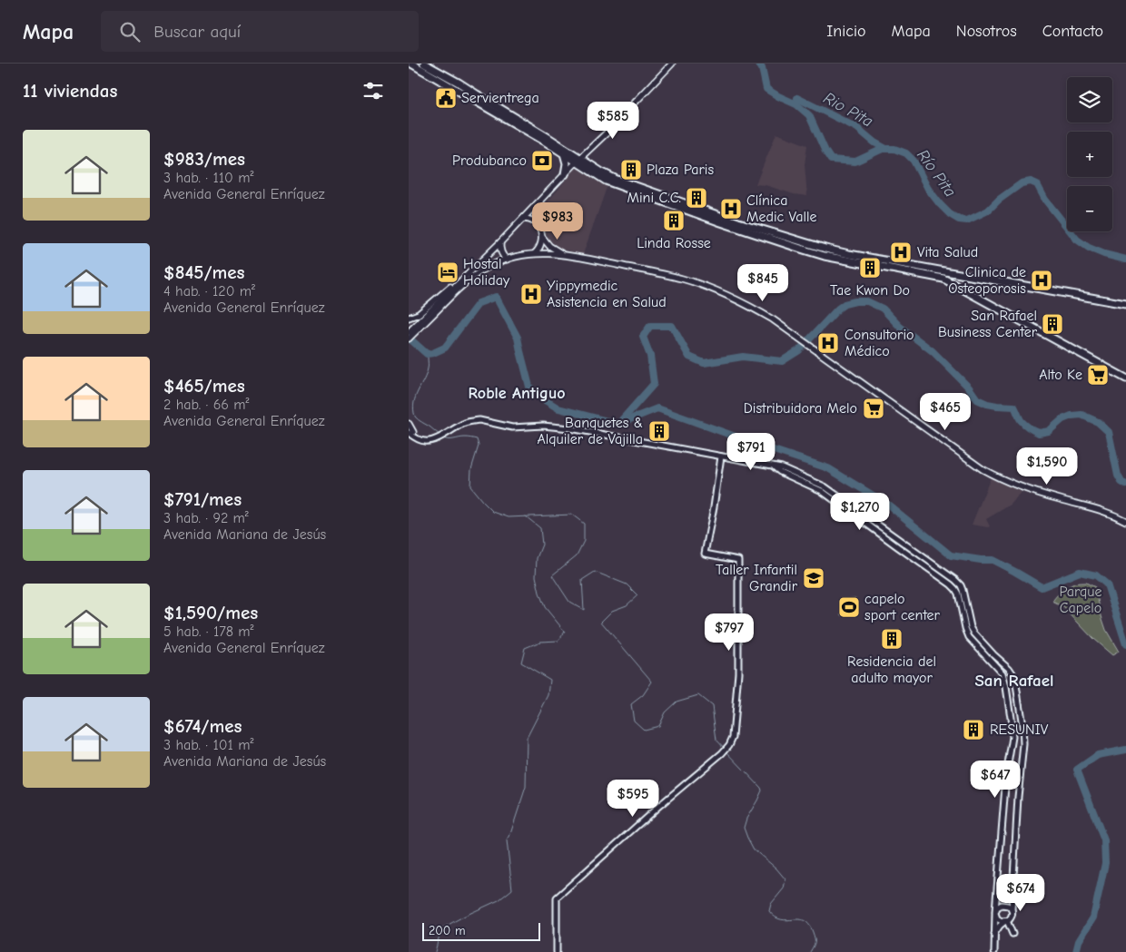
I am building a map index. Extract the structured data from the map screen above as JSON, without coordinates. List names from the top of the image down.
{
  "districts": ["Roble Antiguo", "San Rafael"],
  "water": ["Rio Pita", "Río Pita"],
  "parks": ["Parque Capelo"],
  "places": {
    "public building": ["Servientrega"],
    "bank": ["Produbanco"],
    "building": [
      "Plaza Paris",
      "Mini C.C.",
      "Linda Rosse",
      "Tae Kwon Do",
      "San Rafael Business Center",
      "Banquetes & Alquiler de Vajilla",
      "Residencia del adulto mayor",
      "RESUNIV"
    ],
    "hospital": [
      "Clínica Medic Valle",
      "Vita Salud",
      "Clinica de Osteoporosis",
      "Yippymedic Asistencia en Salud",
      "Consultorio Médico"
    ],
    "hotel": ["Hostal Holiday"],
    "supermarket": ["Alto Ke", "Distribuidora Melo"],
    "school or university": ["Taller Infantil Grandir"],
    "sports": ["capelo sport center"]
  },
  "scale_bar": "200 m",
  "page": {
    "header": "Mapa",
    "search": "Buscar aquí",
    "nav": [
      "Inicio",
      "Mapa",
      "Nosotros",
      "Contacto"
    ],
    "heading": "11 viviendas",
    "map_buttons": ["+", "−"],
    "price": [
      "$585",
      "$983",
      "$845",
      "$465",
      "$791",
      "$1,590",
      "$1,270",
      "$797",
      "$647",
      "$595",
      "$674"
    ],
    "list": [
      {
        "name": "$983/mes",
        "note": "3 hab. · 110 m² · Avenida General Enríquez"
      },
      {
        "name": "$845/mes",
        "note": "4 hab. · 120 m² · Avenida General Enríquez"
      },
      {
        "name": "$465/mes",
        "note": "2 hab. · 66 m² · Avenida General Enríquez"
      },
      {
        "name": "$791/mes",
        "note": "3 hab. · 92 m² · Avenida Mariana de Jesús"
      },
      {
        "name": "$1,590/mes",
        "note": "5 hab. · 178 m² · Avenida General Enríquez"
      },
      {
        "name": "$674/mes",
        "note": "3 hab. · 101 m² · Avenida Mariana de Jesús"
      }
    ],
    "scale": "200 m"
  }
}
